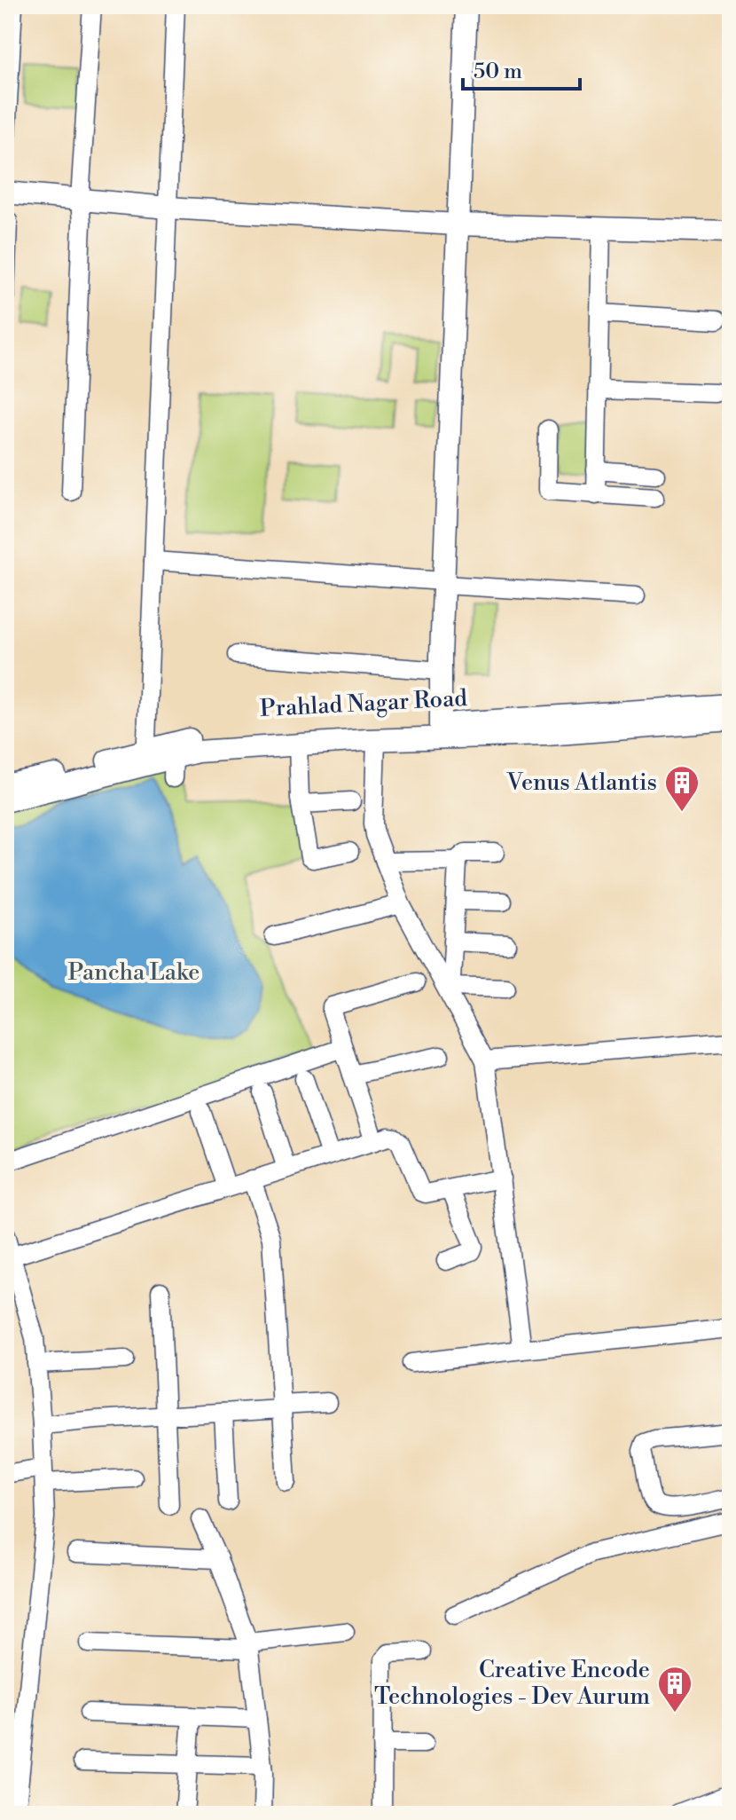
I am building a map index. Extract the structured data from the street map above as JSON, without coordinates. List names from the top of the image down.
{
  "streets": {
    "street": ["Prahlad Nagar Road"]
  },
  "parks": ["Pancha Lake"],
  "places": {
    "building": ["Venus Atlantis", "Creative Encode Technologies - Dev Aurum"]
  },
  "scale_bar": "50 m"
}
